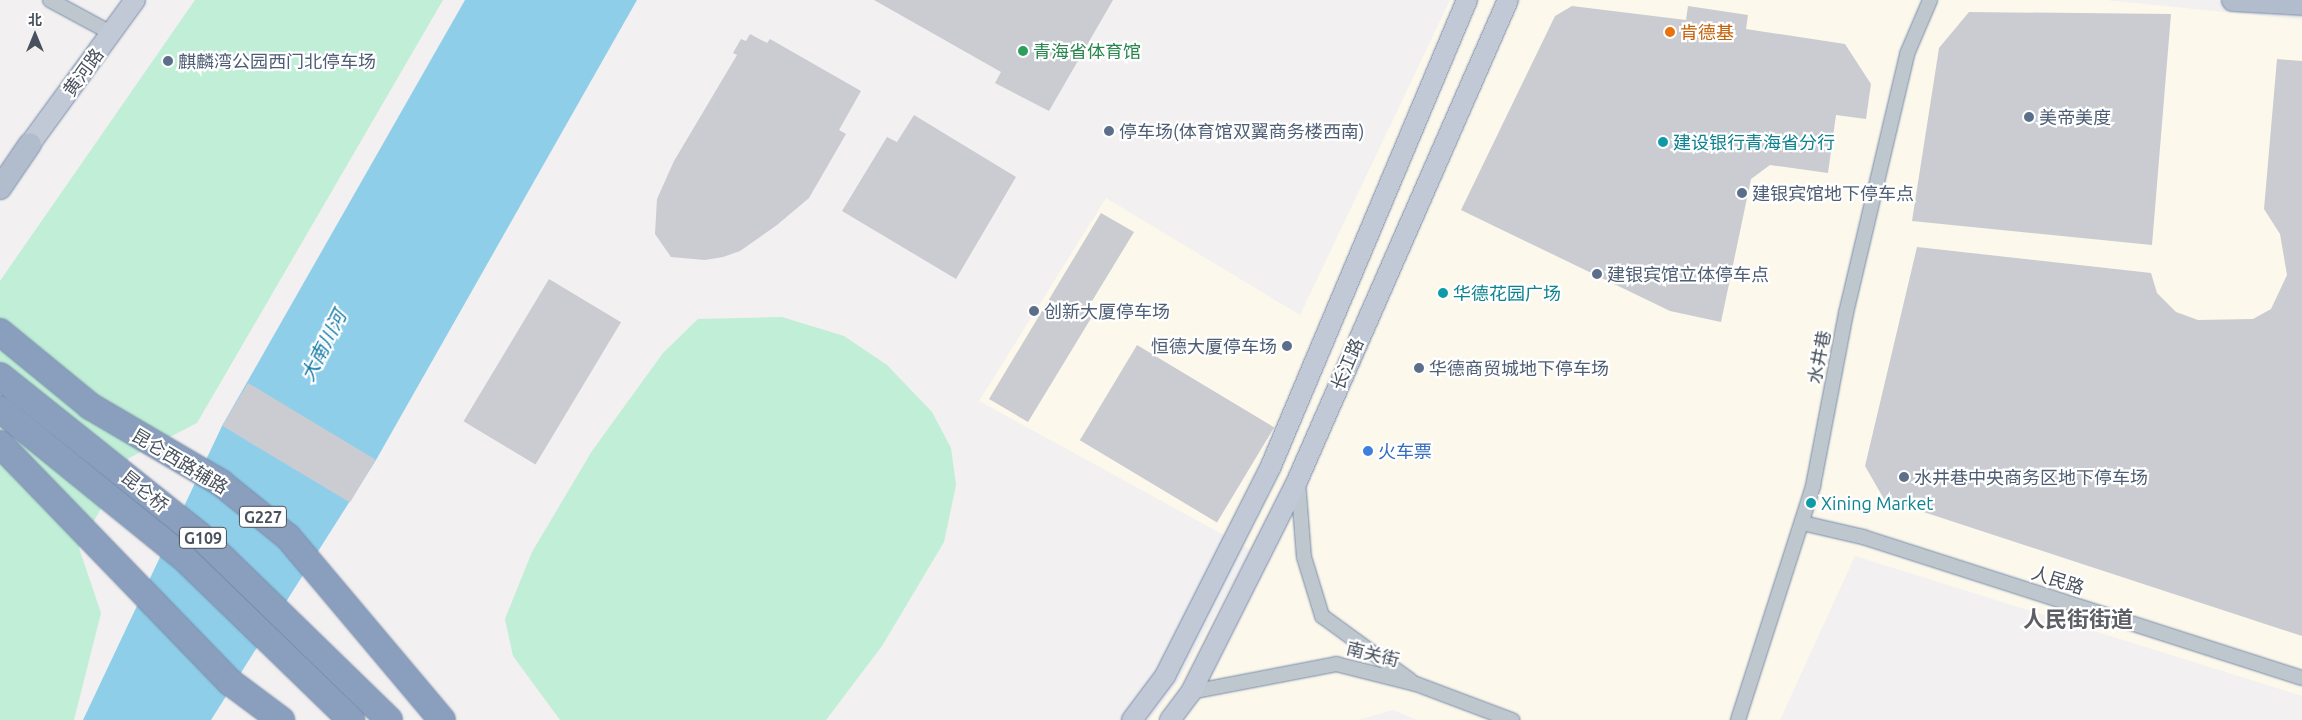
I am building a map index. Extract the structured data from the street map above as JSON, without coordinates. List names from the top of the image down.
{
  "streets": {
    "highway": [
      "昆仑西路辅路",
      "昆仑桥",
      "G227",
      "G109"
    ],
    "main road": ["黄河路", "长江路"],
    "street": ["水井巷", "人民路", "南关街"]
  },
  "crossings": [
    ["水井巷", "人民路"],
    ["长江路", "南关街"]
  ],
  "districts": ["人民街街道"],
  "water": ["大南川河"],
  "places": [
    "肯德基",
    "青海省体育馆",
    "麒麟湾公园西门北停车场",
    "美帝美度",
    "停车场(体育馆双翼商务楼西南)",
    "建设银行青海省分行",
    "建银宾馆地下停车点",
    "建银宾馆立体停车点",
    "华德花园广场",
    "创新大厦停车场",
    "恒德大厦停车场",
    "华德商贸城地下停车场",
    "火车票",
    "水井巷中央商务区地下停车场",
    "Xining Market"
  ],
  "north": "top"
}
